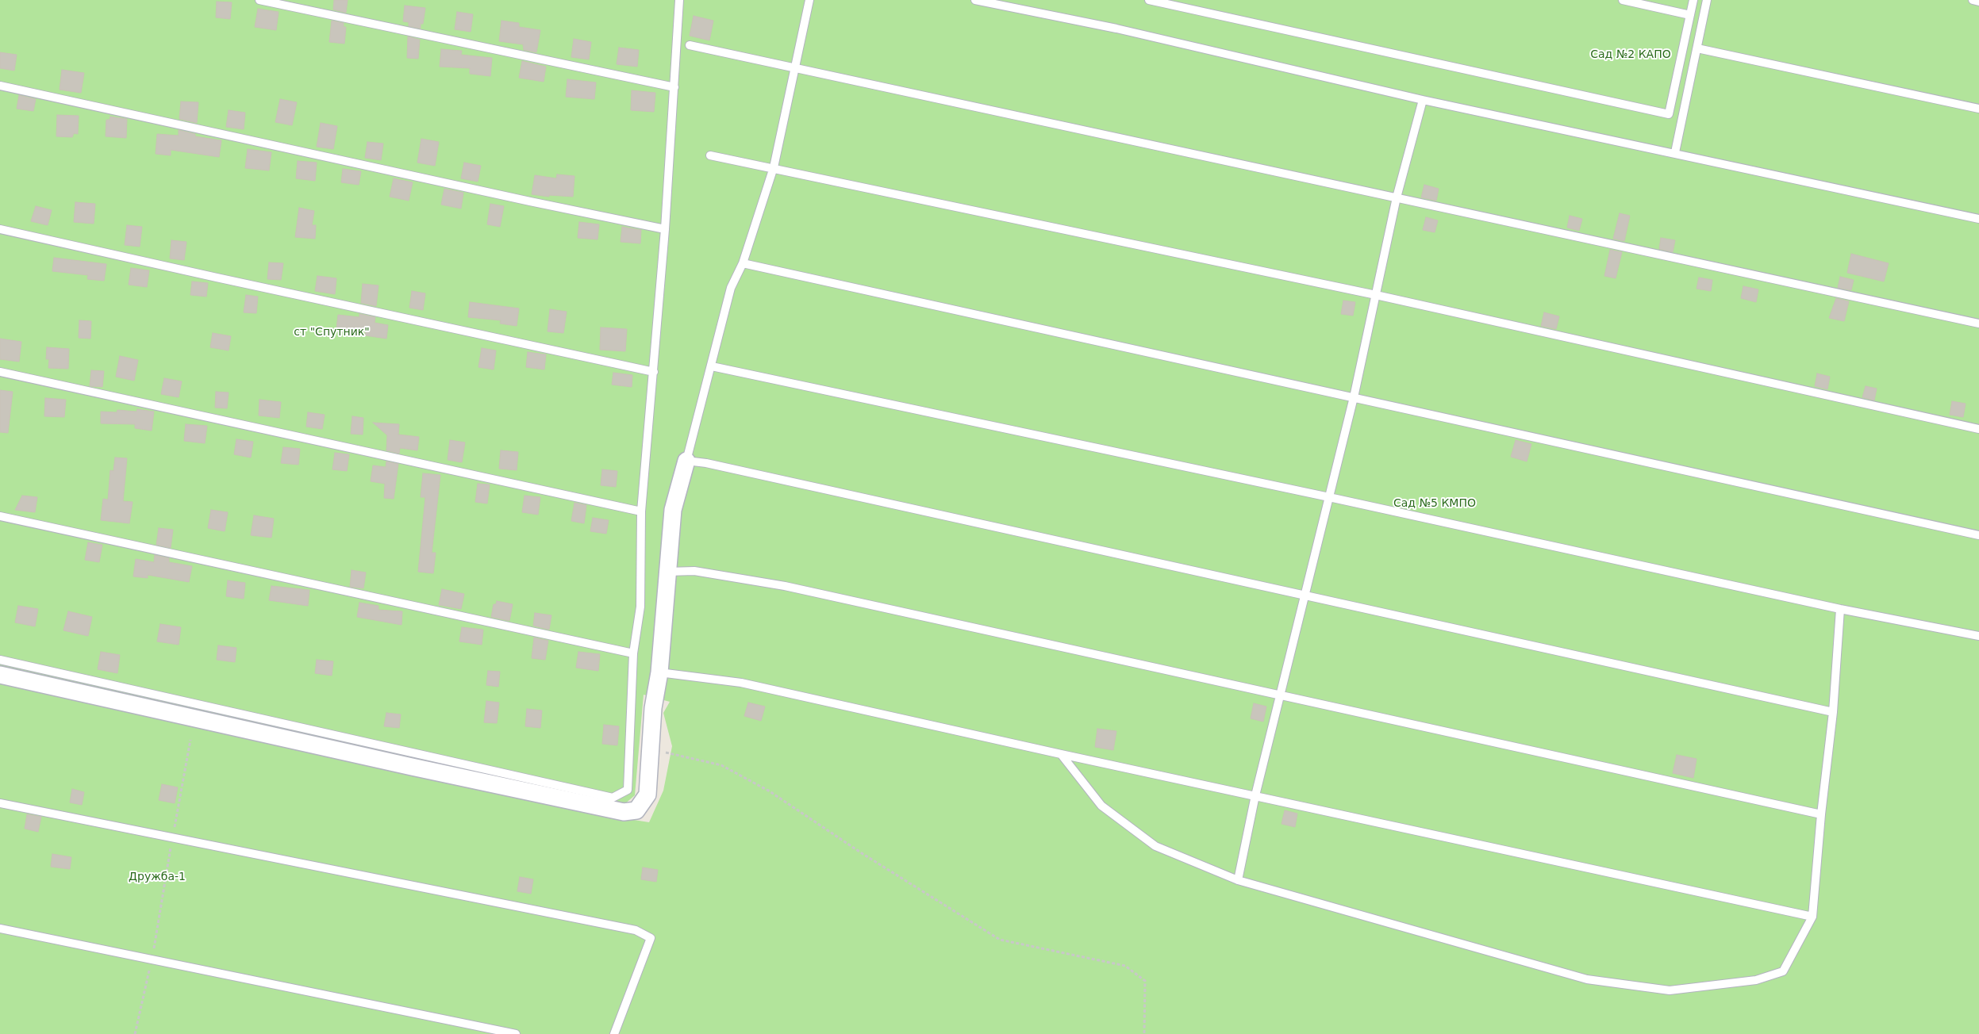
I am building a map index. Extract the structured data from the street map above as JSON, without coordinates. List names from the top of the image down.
{
  "parks": [
    "Сад №2 КАПО",
    "ст \"Спутник\"",
    "Сад №5 КМПО",
    "Дружба-1"
  ]
}
